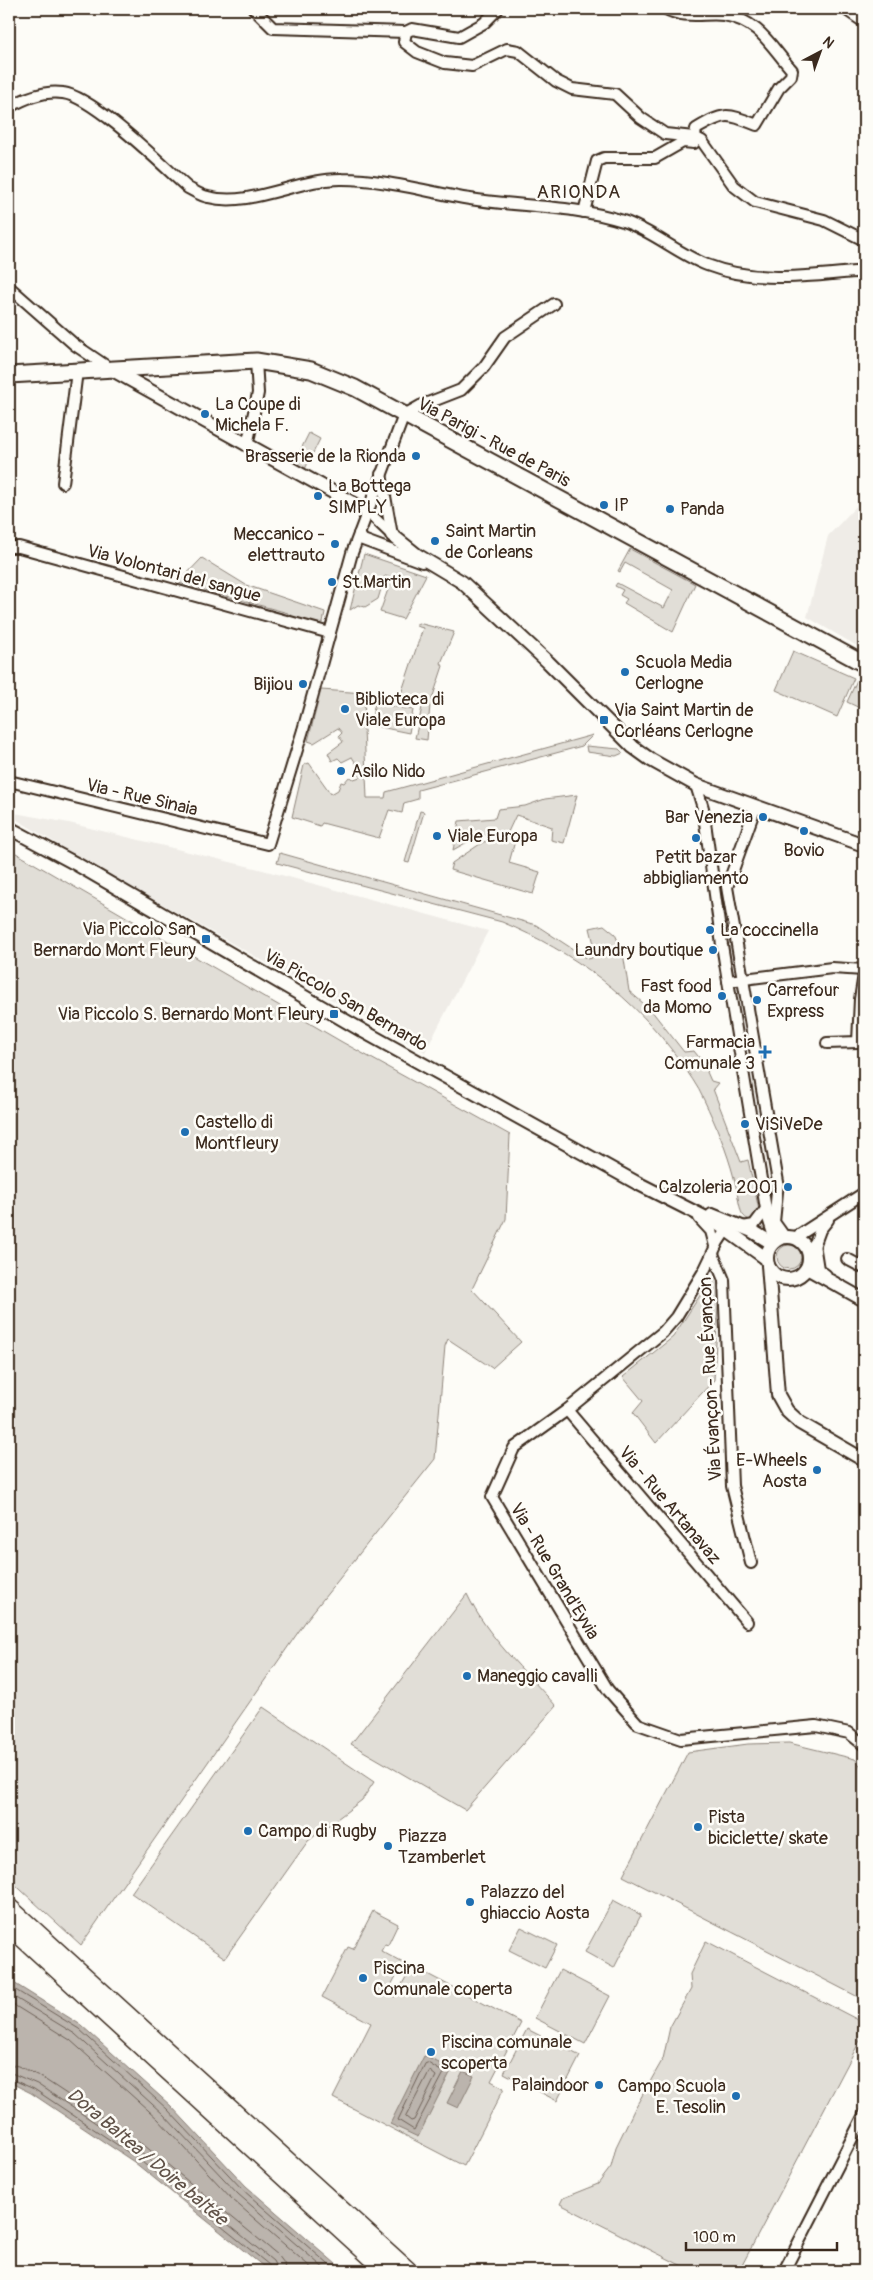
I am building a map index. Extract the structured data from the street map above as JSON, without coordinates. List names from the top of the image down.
{
  "streets": {
    "main road": ["Via Parigi - Rue de Paris"],
    "street": [
      "Via Volontari del sangue",
      "Via - Rue Sinaia",
      "Via Piccolo San Bernardo",
      "Via Évançon - Rue Évançon",
      "Via - Rue Artanavaz",
      "Via - Rue Grand'Eyvia"
    ]
  },
  "crossings": [
    ["Via Volontari del sangue", "Via - Rue Sinaia"],
    ["Via Piccolo San Bernardo", "Via Évançon - Rue Évançon"],
    ["Via Piccolo San Bernardo", "Via - Rue Grand'Eyvia"],
    ["Via Évançon - Rue Évançon", "Via - Rue Grand'Eyvia"],
    ["Via - Rue Artanavaz", "Via - Rue Grand'Eyvia"]
  ],
  "districts": ["ARIONDA"],
  "water": ["Dora Baltea / Doire baltée"],
  "places": {
    "other": [
      "La Coupe di Michela F.",
      "Brasserie de la Rionda",
      "La Bottega SIMPLY",
      "IP",
      "Panda",
      "Saint Martin de Corleans",
      "Meccanico - elettrauto",
      "St.Martin",
      "Scuola Media Cerlogne",
      "Bijiou",
      "Biblioteca di Viale Europa",
      "Asilo Nido",
      "Bar Venezia",
      "Bovio",
      "Viale Europa",
      "Petit bazar abbigliamento",
      "La coccinella",
      "Laundry boutique",
      "Fast food da Momo",
      "Carrefour Express",
      "ViSiVeDe",
      "Castello di Montfleury",
      "Calzoleria 2001",
      "E-Wheels Aosta",
      "Maneggio cavalli",
      "Pista biciclette/ skate",
      "Campo di Rugby",
      "Piazza Tzamberlet",
      "Palazzo del ghiaccio Aosta",
      "Piscina Comunale coperta",
      "Piscina comunale scoperta",
      "Palaindoor",
      "Campo Scuola E. Tesolin"
    ],
    "transit": ["Via Saint Martin de Corléans Cerlogne", "Via Piccolo San Bernardo Mont Fleury", "Via Piccolo S. Bernardo Mont Fleury"],
    "health": ["Farmacia Comunale 3"]
  },
  "scale_bar": "100 m",
  "north": "top right"
}
